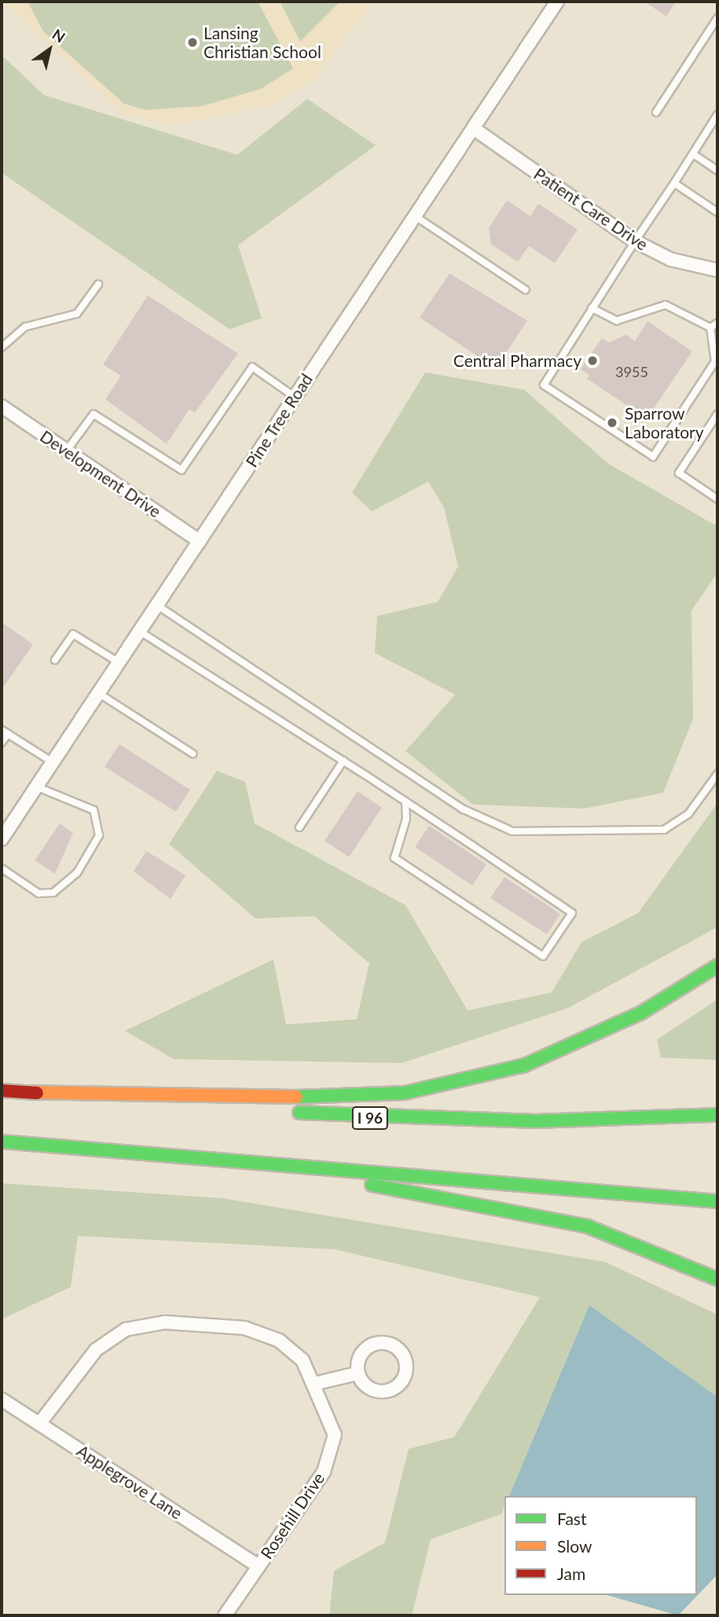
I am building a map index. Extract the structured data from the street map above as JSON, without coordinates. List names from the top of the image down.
{
  "streets": {
    "highway": ["I 96"],
    "street": [
      "Patient Care Drive",
      "Pine Tree Road",
      "Development Drive",
      "Applegrove Lane",
      "Rosehill Drive"
    ]
  },
  "crossings": [
    ["Patient Care Drive", "Pine Tree Road"],
    ["Pine Tree Road", "Development Drive"],
    ["Applegrove Lane", "Rosehill Drive"]
  ],
  "places": ["Lansing Christian School", "Central Pharmacy", "Sparrow Laboratory"],
  "house_numbers": ["3955"],
  "legend": ["Fast", "Slow", "Jam"],
  "north": "top right"
}
